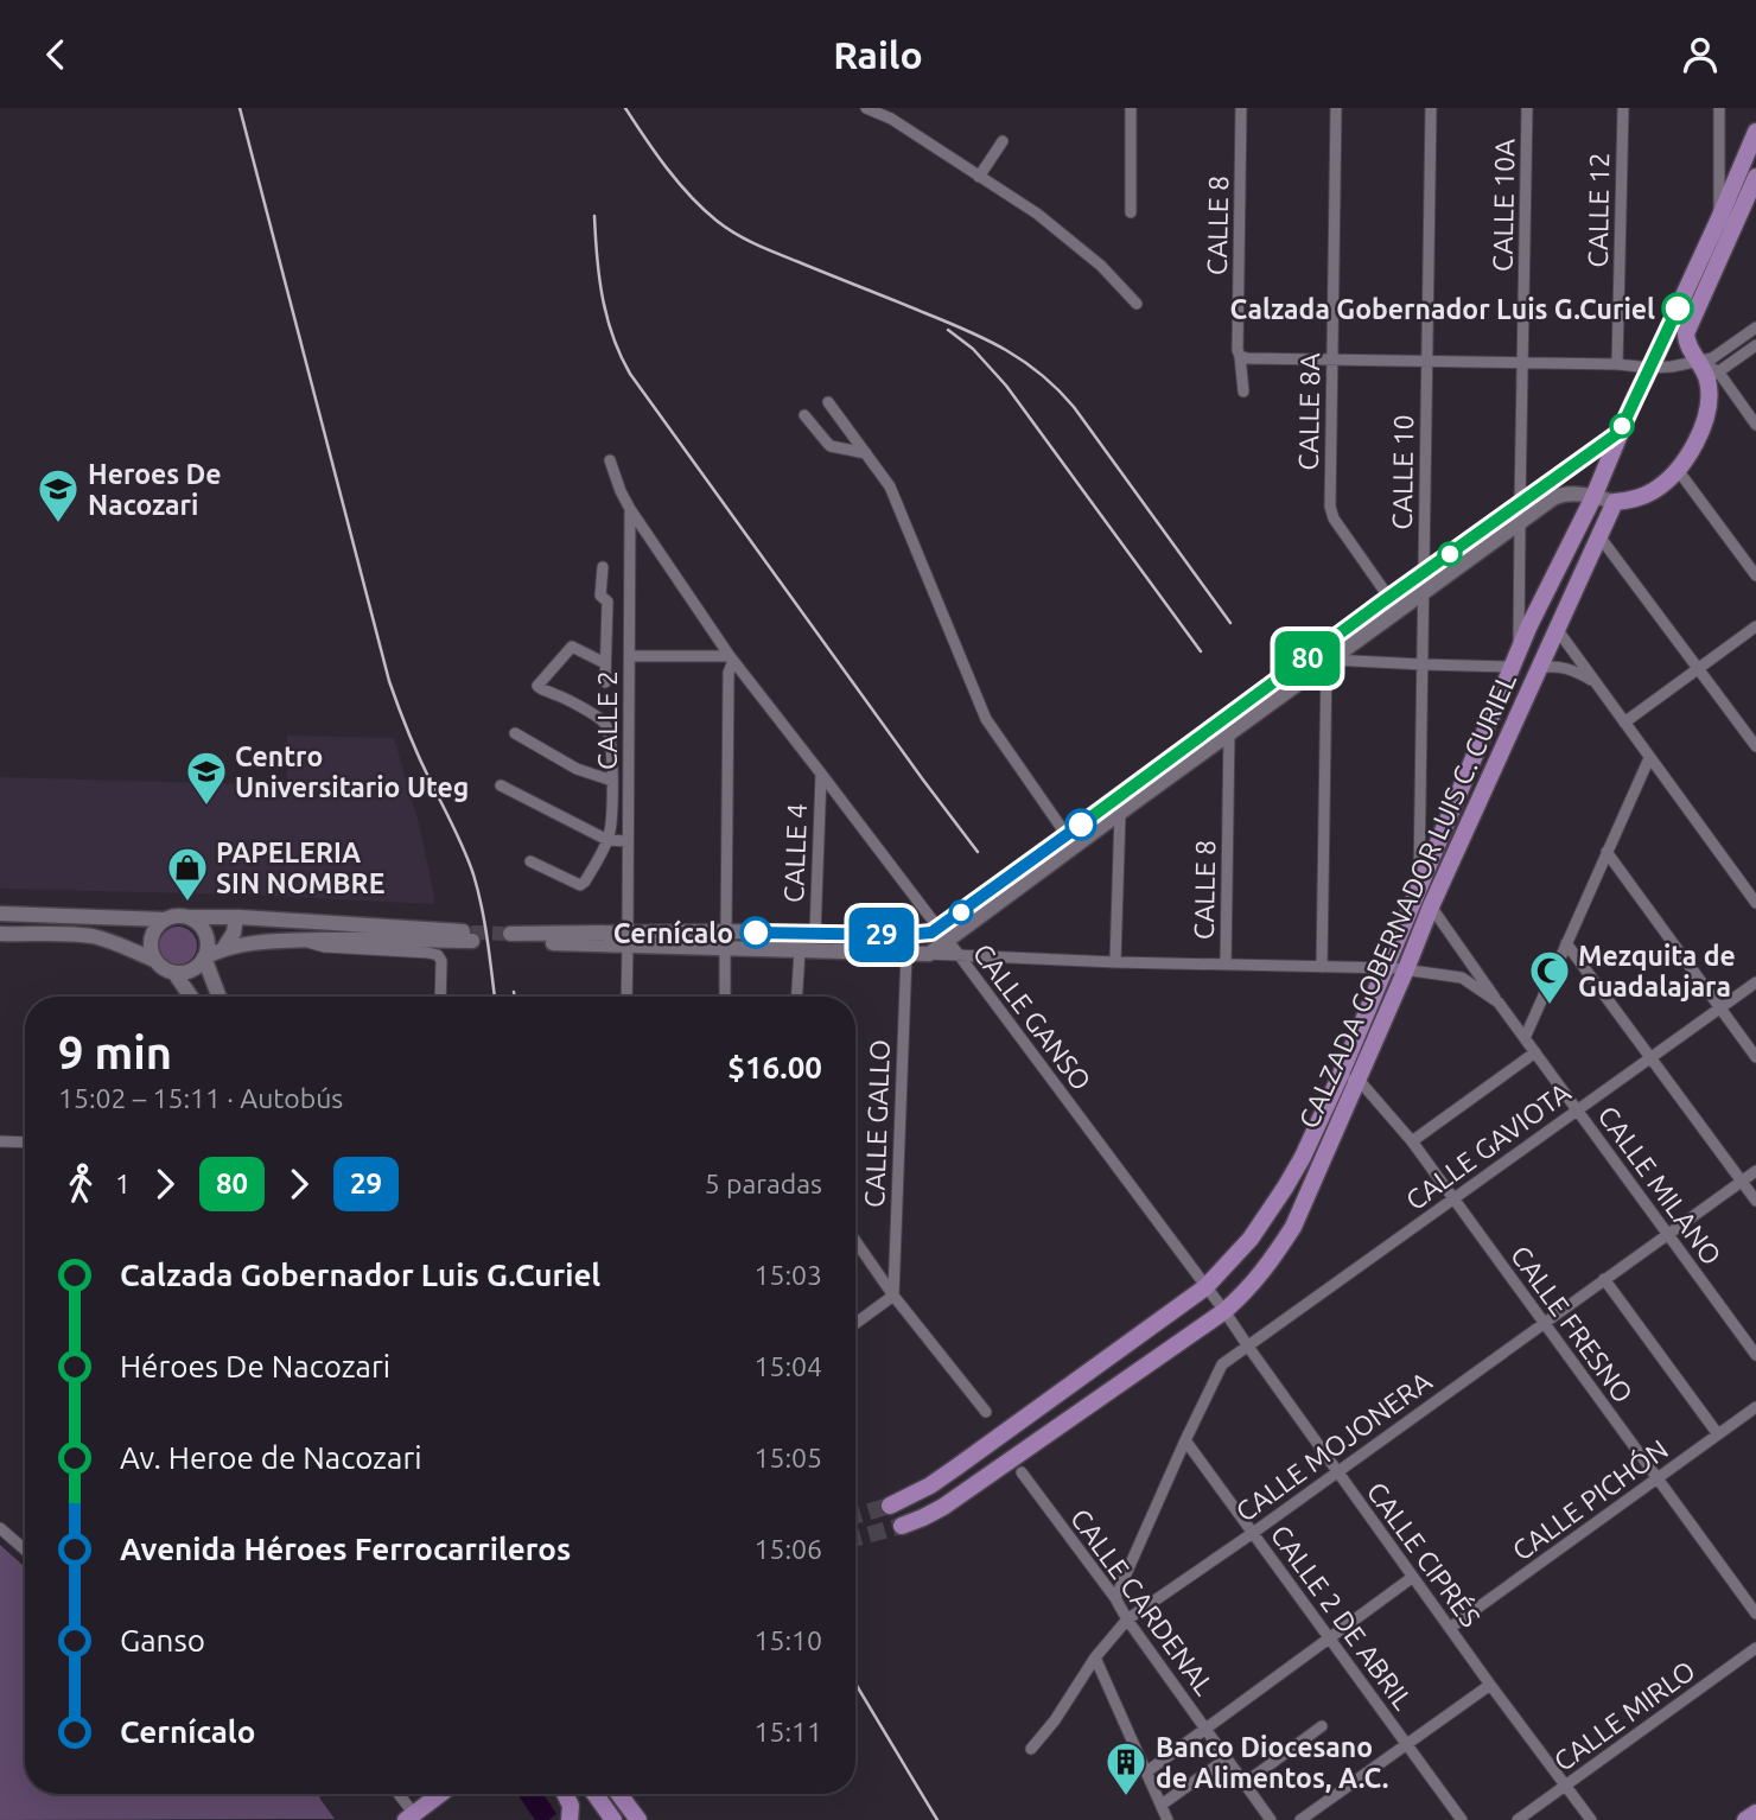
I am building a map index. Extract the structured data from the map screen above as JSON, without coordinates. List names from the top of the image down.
{
  "streets": {
    "main road": ["CALZADA GOBERNADOR LUIS C. CURIEL"],
    "street": [
      "CALLE 10A",
      "CALLE 12",
      "CALLE 8",
      "CALLE 8A",
      "CALLE 10",
      "CALLE 2",
      "CALLE 4",
      "CALLE GANSO",
      "CALLE GALLO",
      "CALLE GAVIOTA",
      "CALLE MILANO",
      "CALLE FRESNO",
      "CALLE MOJONERA",
      "CALLE PICHÓN",
      "CALLE CIPRÉS",
      "CALLE CARDENAL",
      "CALLE 2 DE ABRIL",
      "CALLE MIRLO"
    ]
  },
  "crossings": [
    ["CALLE 8", "CALLE MILANO"],
    ["CALLE 10", "CALZADA GOBERNADOR LUIS C. CURIEL"],
    ["CALLE 2", "CALLE GANSO"],
    ["CALLE 4", "CALLE GANSO"],
    ["CALZADA GOBERNADOR LUIS C. CURIEL", "CALLE GANSO"],
    ["CALZADA GOBERNADOR LUIS C. CURIEL", "CALLE MILANO"],
    ["CALZADA GOBERNADOR LUIS C. CURIEL", "CALLE FRESNO"],
    ["CALZADA GOBERNADOR LUIS C. CURIEL", "CALLE CIPRÉS"],
    ["CALLE GANSO", "CALLE MILANO"],
    ["CALLE GANSO", "CALLE CIPRÉS"],
    ["CALLE GAVIOTA", "CALLE MILANO"],
    ["CALLE GAVIOTA", "CALLE FRESNO"],
    ["CALLE GAVIOTA", "CALLE CIPRÉS"],
    ["CALLE GAVIOTA", "CALLE CARDENAL"],
    ["CALLE GAVIOTA", "CALLE 2 DE ABRIL"],
    ["CALLE MILANO", "CALLE MOJONERA"],
    ["CALLE FRESNO", "CALLE MOJONERA"],
    ["CALLE FRESNO", "CALLE PICHÓN"],
    ["CALLE MOJONERA", "CALLE CIPRÉS"],
    ["CALLE MOJONERA", "CALLE CARDENAL"],
    ["CALLE MOJONERA", "CALLE 2 DE ABRIL"],
    ["CALLE PICHÓN", "CALLE CIPRÉS"],
    ["CALLE CIPRÉS", "CALLE MIRLO"]
  ],
  "places": {
    "other": ["Calzada Gobernador Luis G.Curiel", "Cernícalo"],
    "school or university": ["Heroes De Nacozari", "Centro Universitario Uteg"],
    "shop": ["PAPELERIA SIN NOMBRE"],
    "mosque": ["Mezquita de Guadalajara"],
    "building": ["Banco Diocesano de Alimentos, A.C."]
  },
  "lines": ["bus line 80", "bus line 29"],
  "page": {
    "header": "Railo",
    "on_map": ["80", "29"],
    "heading": ["9 min", "15:02 – 15:11 · Autobús", "$16.00"],
    "legs": [
      "1",
      "80",
      "29",
      "5 paradas"
    ],
    "list": [
      {
        "name": "Calzada Gobernador Luis G.Curiel",
        "value": "15:03"
      },
      {
        "name": "Héroes De Nacozari",
        "value": "15:04"
      },
      {
        "name": "Av. Heroe de Nacozari",
        "value": "15:05"
      },
      {
        "name": "Avenida Héroes Ferrocarrileros",
        "value": "15:06"
      },
      {
        "name": "Ganso",
        "value": "15:10"
      },
      {
        "name": "Cernícalo",
        "value": "15:11"
      }
    ]
  }
}
